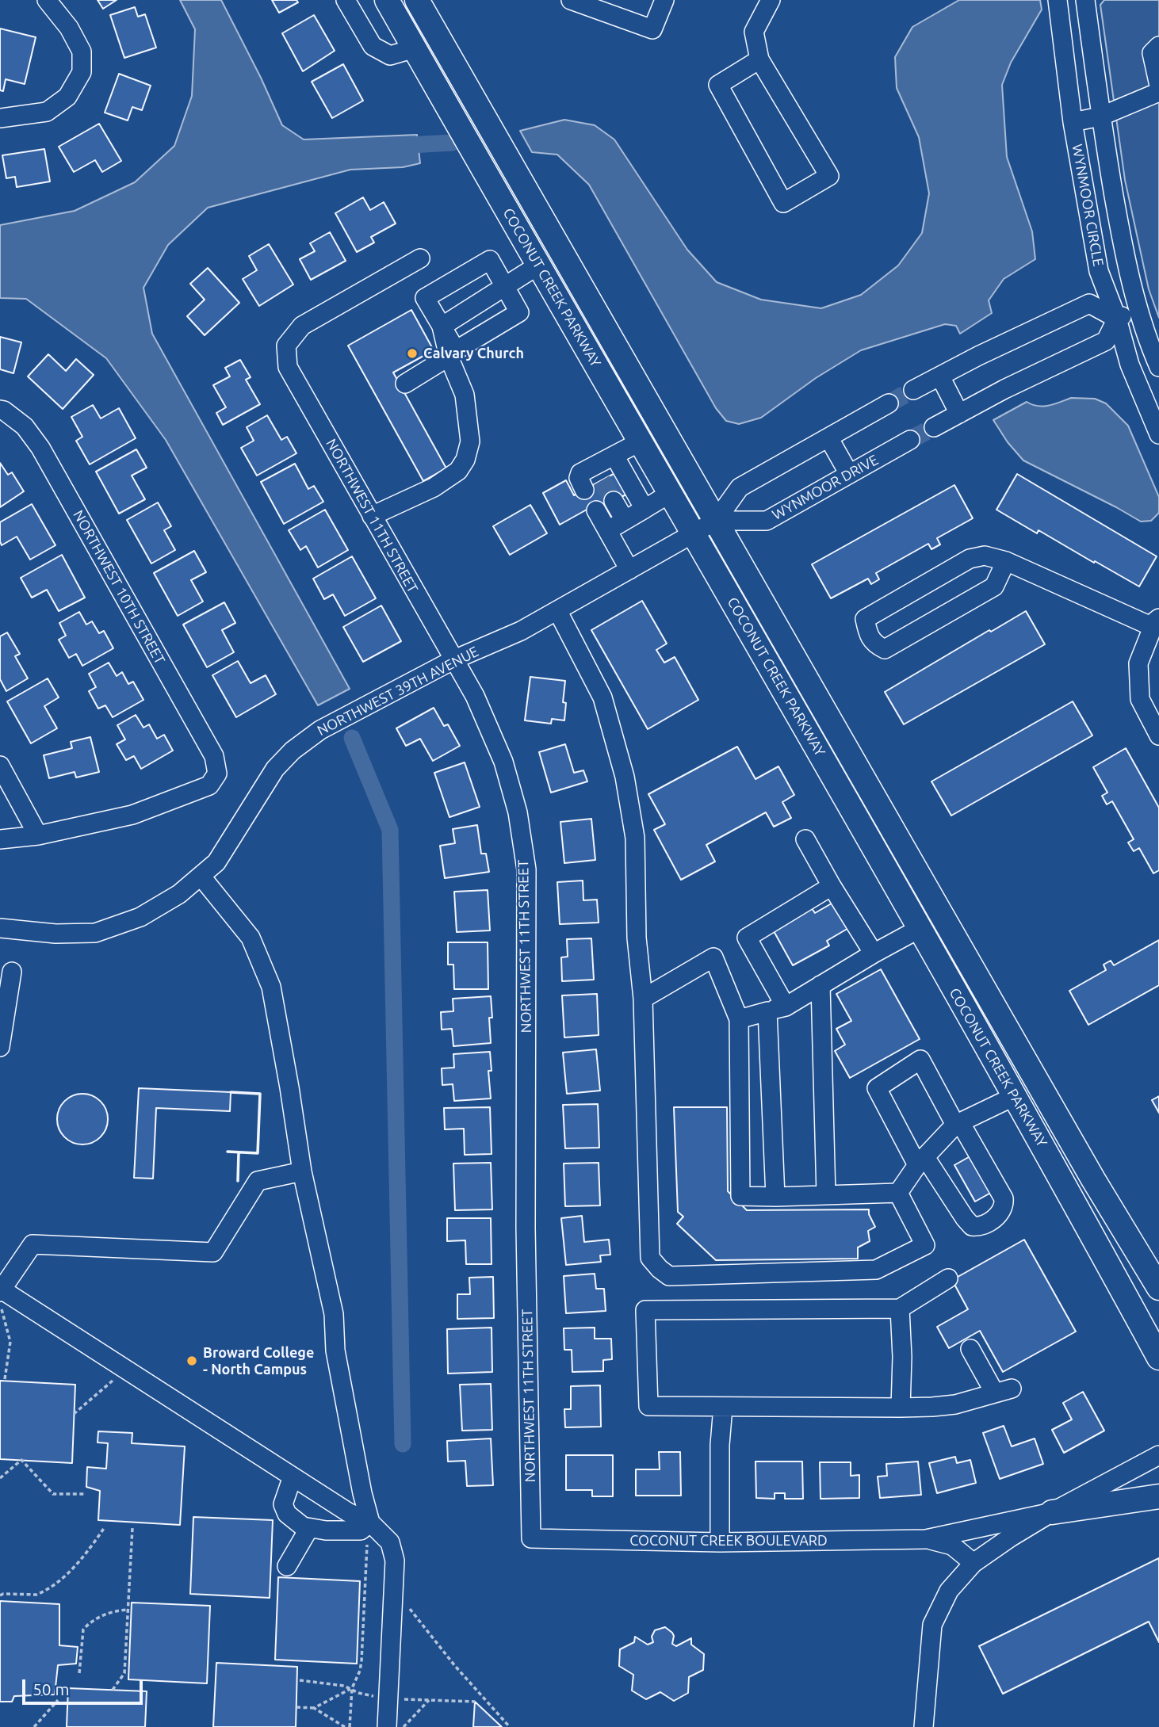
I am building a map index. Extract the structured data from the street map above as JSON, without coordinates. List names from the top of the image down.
{
  "streets": {
    "main road": ["COCONUT CREEK PARKWAY"],
    "street": [
      "WYNMOOR CIRCLE",
      "WYNMOOR DRIVE",
      "NORTHWEST 11TH STREET",
      "NORTHWEST 10TH STREET",
      "NORTHWEST 39TH AVENUE",
      "COCONUT CREEK BOULEVARD"
    ]
  },
  "crossings": [
    ["COCONUT CREEK PARKWAY", "WYNMOOR DRIVE"],
    ["COCONUT CREEK PARKWAY", "NORTHWEST 39TH AVENUE"],
    ["WYNMOOR DRIVE", "NORTHWEST 39TH AVENUE"],
    ["NORTHWEST 11TH STREET", "NORTHWEST 39TH AVENUE"],
    ["NORTHWEST 11TH STREET", "COCONUT CREEK BOULEVARD"]
  ],
  "places": ["Calvary Church", "Broward College - North Campus"],
  "scale_bar": "50 m"
}
